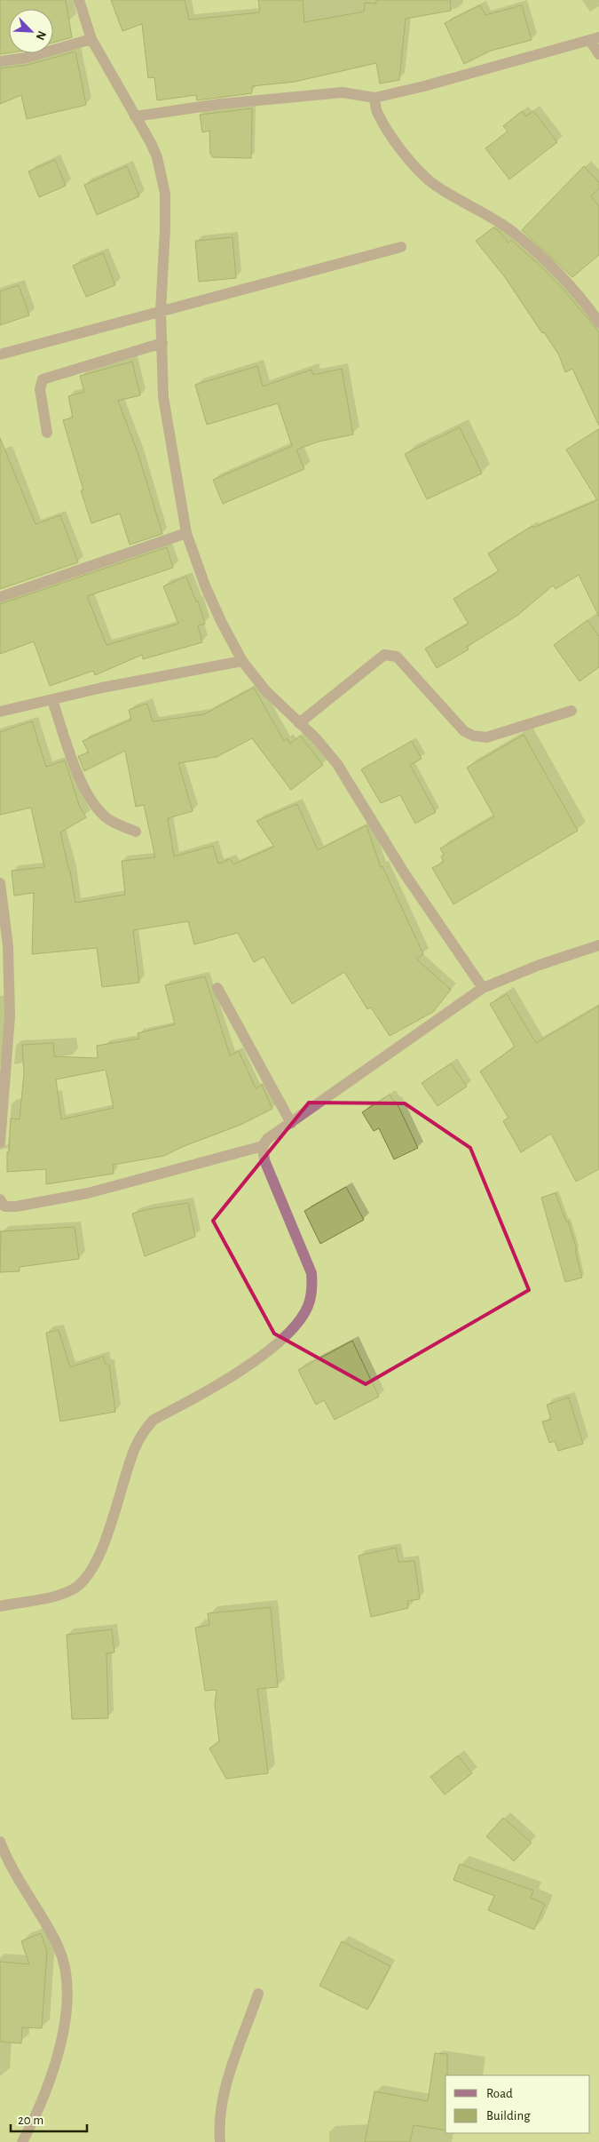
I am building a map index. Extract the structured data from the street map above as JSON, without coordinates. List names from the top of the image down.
{
  "legend": ["Road", "Building"],
  "scale_bar": "20 m",
  "north": "bottom right"
}
